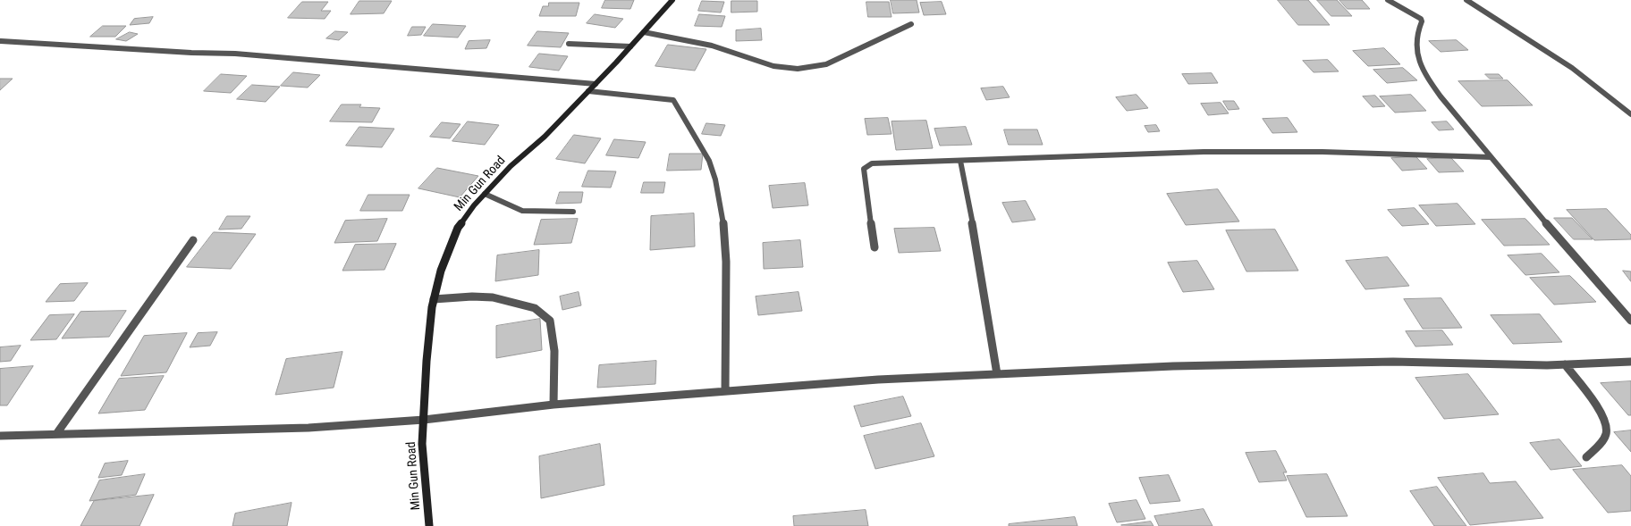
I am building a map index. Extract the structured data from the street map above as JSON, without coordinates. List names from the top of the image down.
{
  "streets": {
    "street": ["Min Gun Road"]
  }
}
